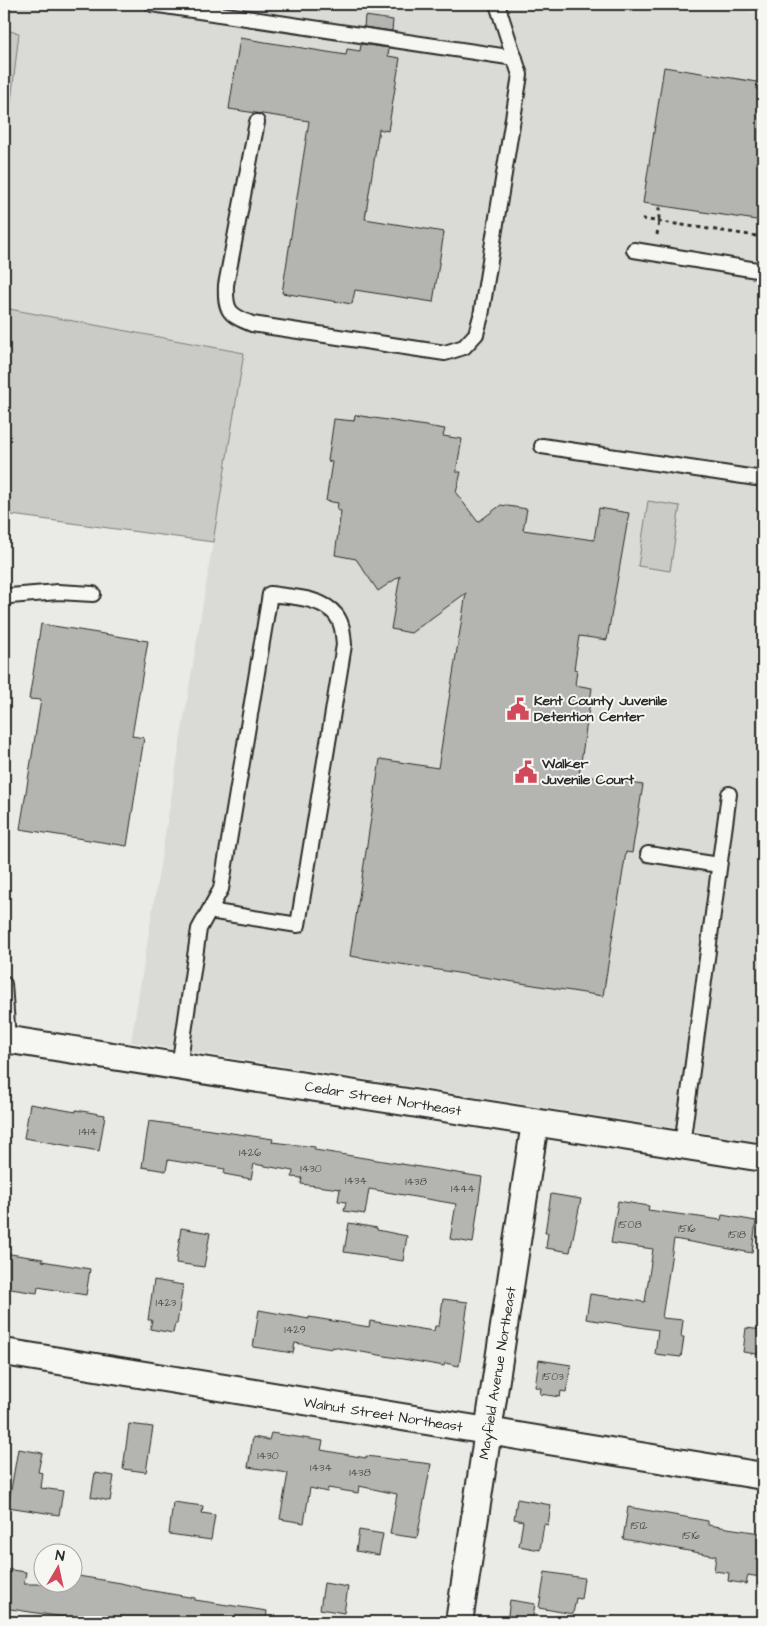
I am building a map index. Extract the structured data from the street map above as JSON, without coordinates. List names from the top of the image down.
{
  "streets": {
    "street": ["Cedar Street Northeast", "Mayfield Avenue Northeast", "Walnut Street Northeast"]
  },
  "crossings": [
    ["Cedar Street Northeast", "Mayfield Avenue Northeast"],
    ["Mayfield Avenue Northeast", "Walnut Street Northeast"]
  ],
  "places": {
    "public building": ["Kent County Juvenile Detention Center", "Walker Juvenile Court"]
  },
  "house_numbers": [
    "1414",
    "1426",
    "1430",
    "1434",
    "1438",
    "1444",
    "1508",
    "1516",
    "1518",
    "1423",
    "1429",
    "1503",
    "1430",
    "1434",
    "1438",
    "1512",
    "1516"
  ],
  "north": "top"
}
